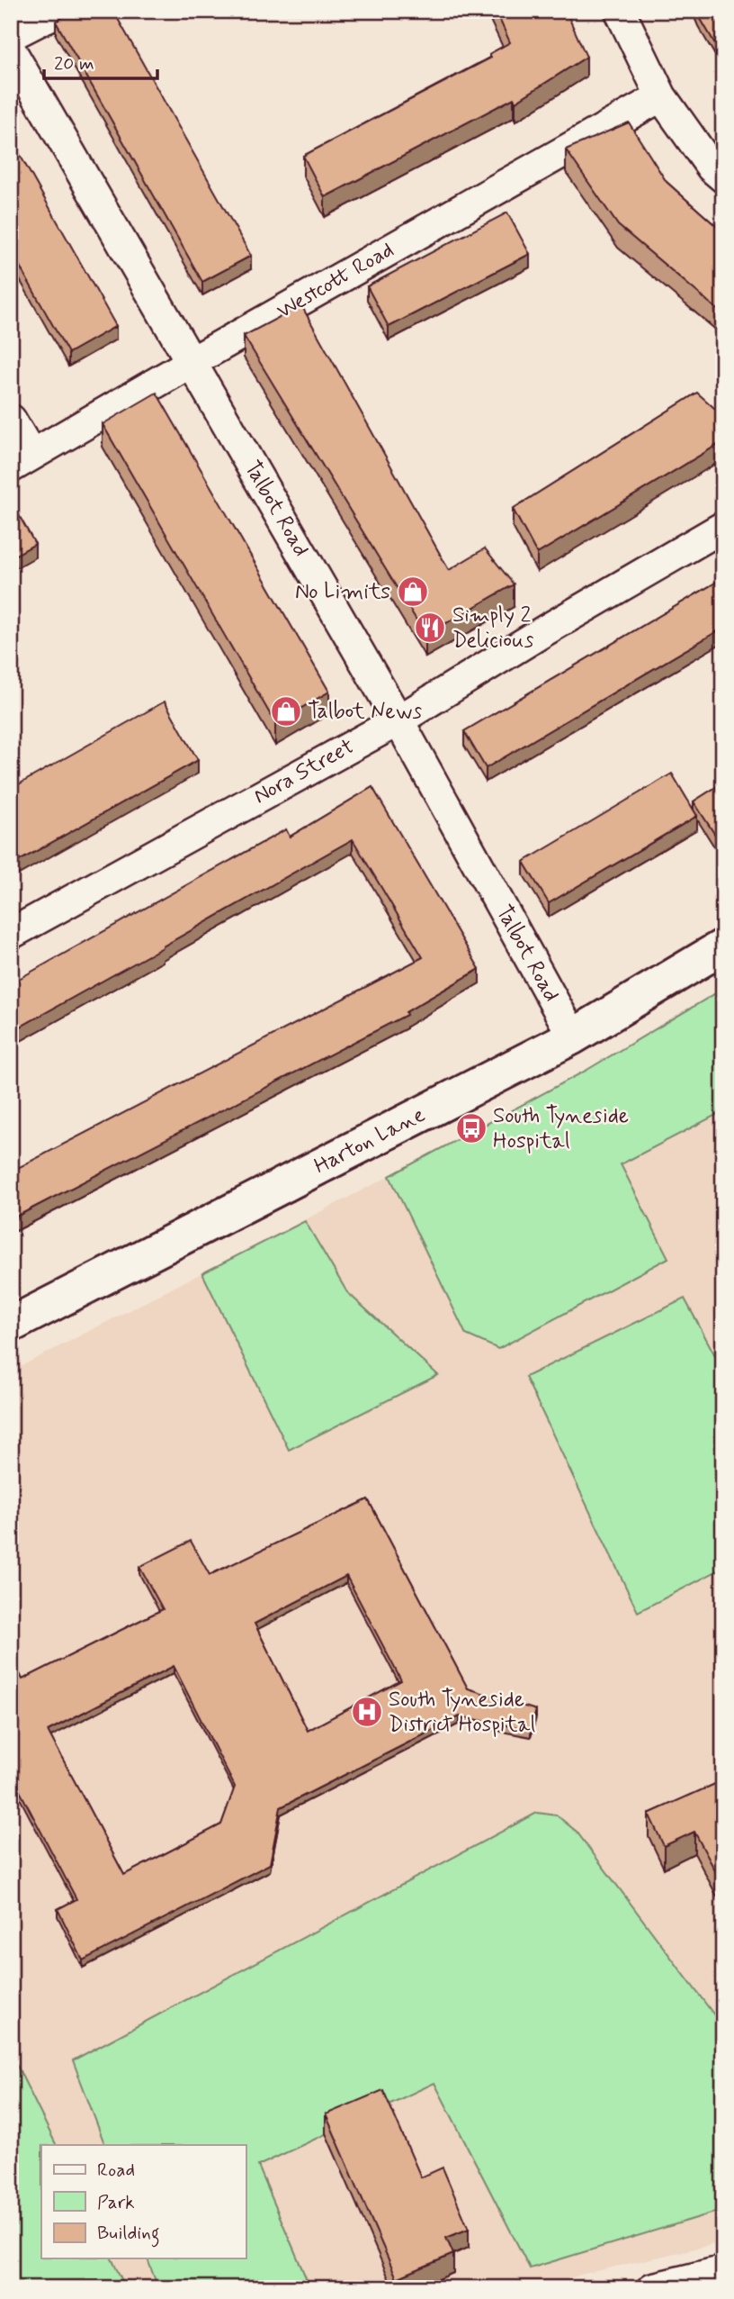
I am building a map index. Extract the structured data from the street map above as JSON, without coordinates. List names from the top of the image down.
{
  "streets": {
    "street": [
      "Westcott Road",
      "Talbot Road",
      "Nora Street",
      "Harton Lane"
    ]
  },
  "crossings": [
    ["Westcott Road", "Talbot Road"],
    ["Talbot Road", "Nora Street"],
    ["Talbot Road", "Harton Lane"]
  ],
  "places": {
    "shop": ["No Limits", "Talbot News"],
    "restaurant": ["Simply 2 Delicious"],
    "bus stop": ["South Tyneside Hospital"],
    "hospital": ["South Tyneside District Hospital"]
  },
  "legend": ["Road", "Park", "Building"],
  "scale_bar": "20 m"
}
